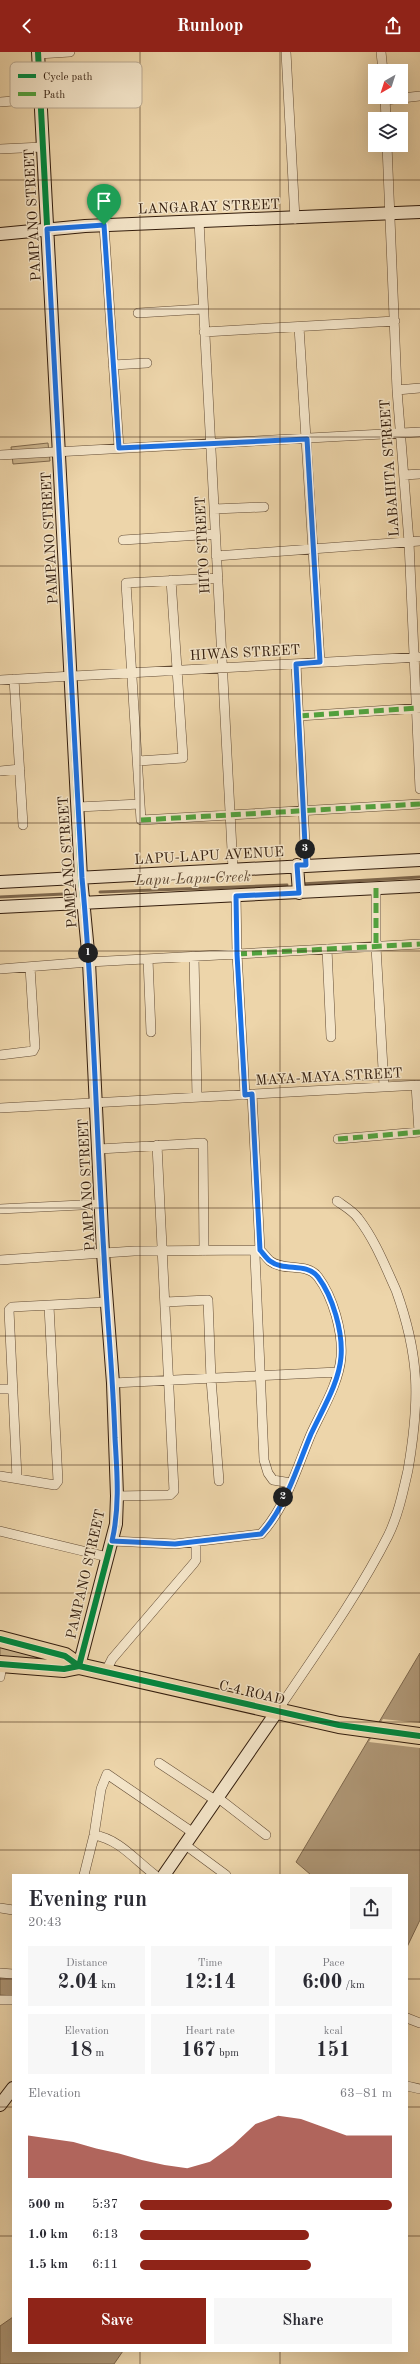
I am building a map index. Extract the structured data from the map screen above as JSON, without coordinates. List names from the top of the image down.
{
  "streets": {
    "highway": ["C-4 ROAD"],
    "street": [
      "LANGARAY STREET",
      "PAMPANO STREET",
      "LABAHITA STREET",
      "HITO STREET",
      "HIWAS STREET",
      "LAPU-LAPU AVENUE",
      "MAYA-MAYA STREET"
    ]
  },
  "crossings": [
    ["LANGARAY STREET", "PAMPANO STREET"],
    ["LANGARAY STREET", "LABAHITA STREET"],
    ["LANGARAY STREET", "HITO STREET"],
    ["PAMPANO STREET", "HIWAS STREET"],
    ["PAMPANO STREET", "LAPU-LAPU AVENUE"],
    ["PAMPANO STREET", "MAYA-MAYA STREET"],
    ["PAMPANO STREET", "C-4 ROAD"],
    ["LABAHITA STREET", "HIWAS STREET"],
    ["HITO STREET", "HIWAS STREET"],
    ["HITO STREET", "LAPU-LAPU AVENUE"]
  ],
  "water": ["Lapu-Lapu Creek"],
  "legend": ["Cycle path", "Path"],
  "north": "bottom left",
  "page": {
    "header": "Runloop",
    "pins": ["3", "1", "2"],
    "heading": ["Evening run", "20:43"],
    "stats": [
      ["Distance", "2.04 km"],
      ["Time", "12:14"],
      ["Pace", "6:00 /km"],
      ["Elevation", "18 m"],
      ["Heart rate", "167 bpm"],
      ["kcal", "151"]
    ],
    "chart": ["Elevation", "63–81 m"],
    "list": [
      {
        "name": "500 m",
        "note": "5:37"
      },
      {
        "name": "1.0 km",
        "note": "6:13"
      },
      {
        "name": "1.5 km",
        "note": "6:11"
      }
    ],
    "buttons": ["Save", "Share"]
  }
}
